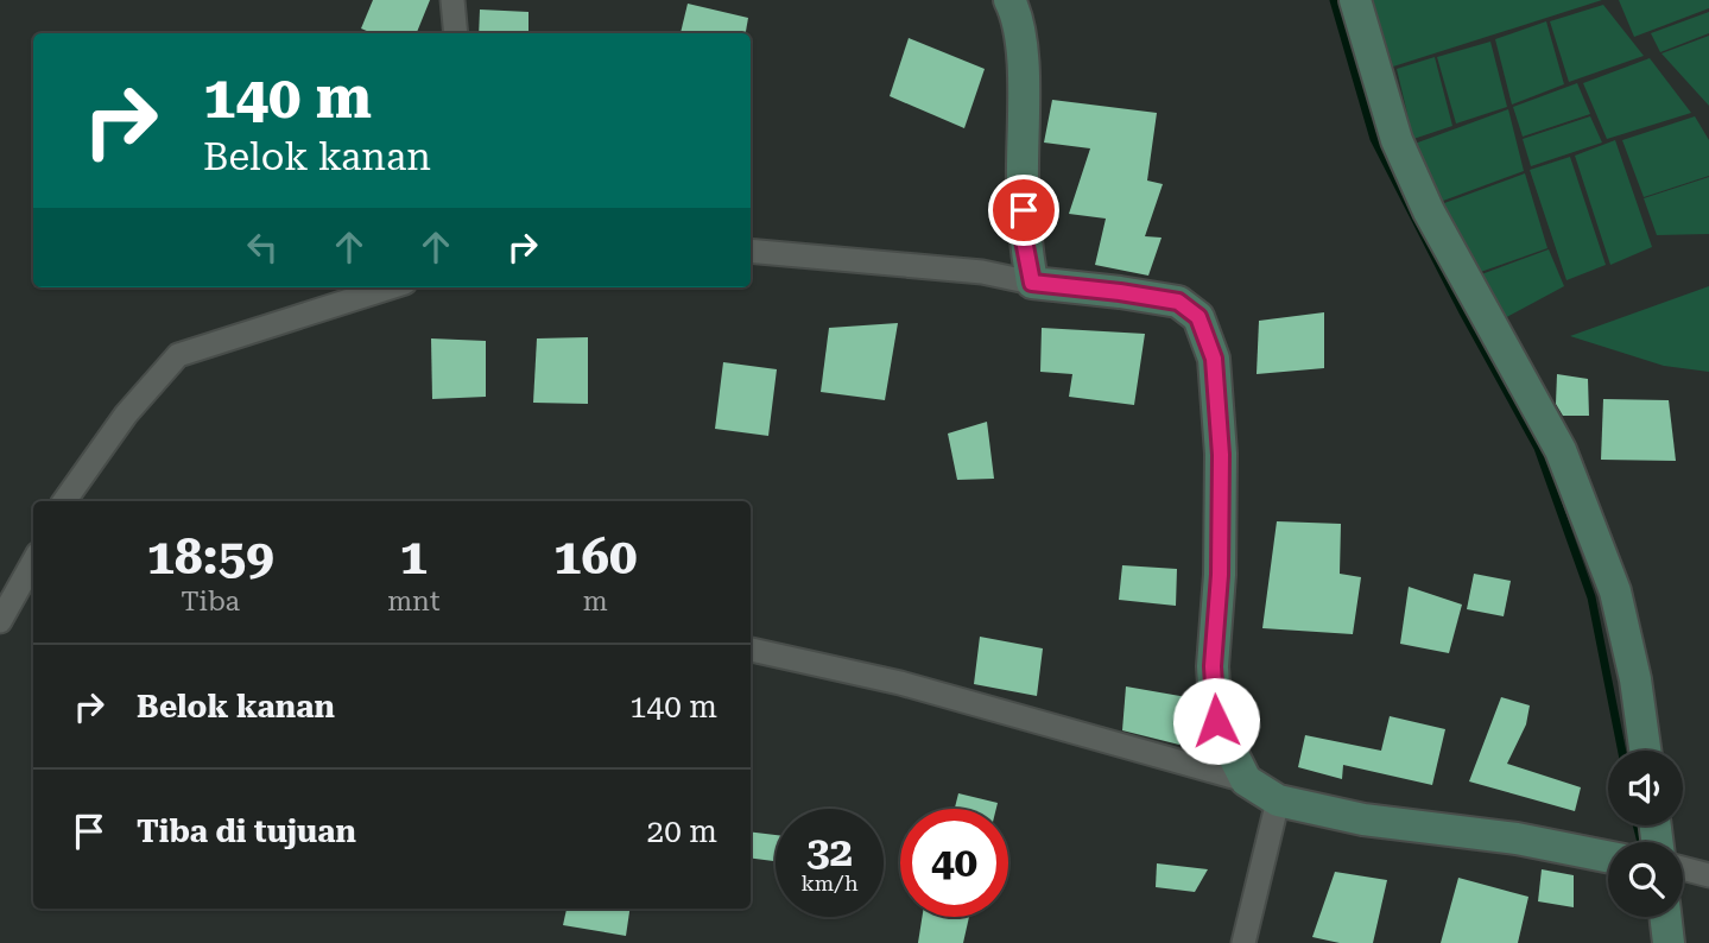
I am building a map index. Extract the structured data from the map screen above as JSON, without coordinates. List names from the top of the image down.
{
  "page": {
    "turn": ["140 m", "Belok kanan"],
    "eta": [
      "18:59",
      "Tiba",
      "1",
      "mnt",
      "160",
      "m"
    ],
    "list": [
      {
        "name": "Belok kanan",
        "value": "140 m"
      },
      {
        "name": "Tiba di tujuan",
        "value": "20 m"
      }
    ],
    "speed": "32 km/h",
    "limit": "40"
  }
}
